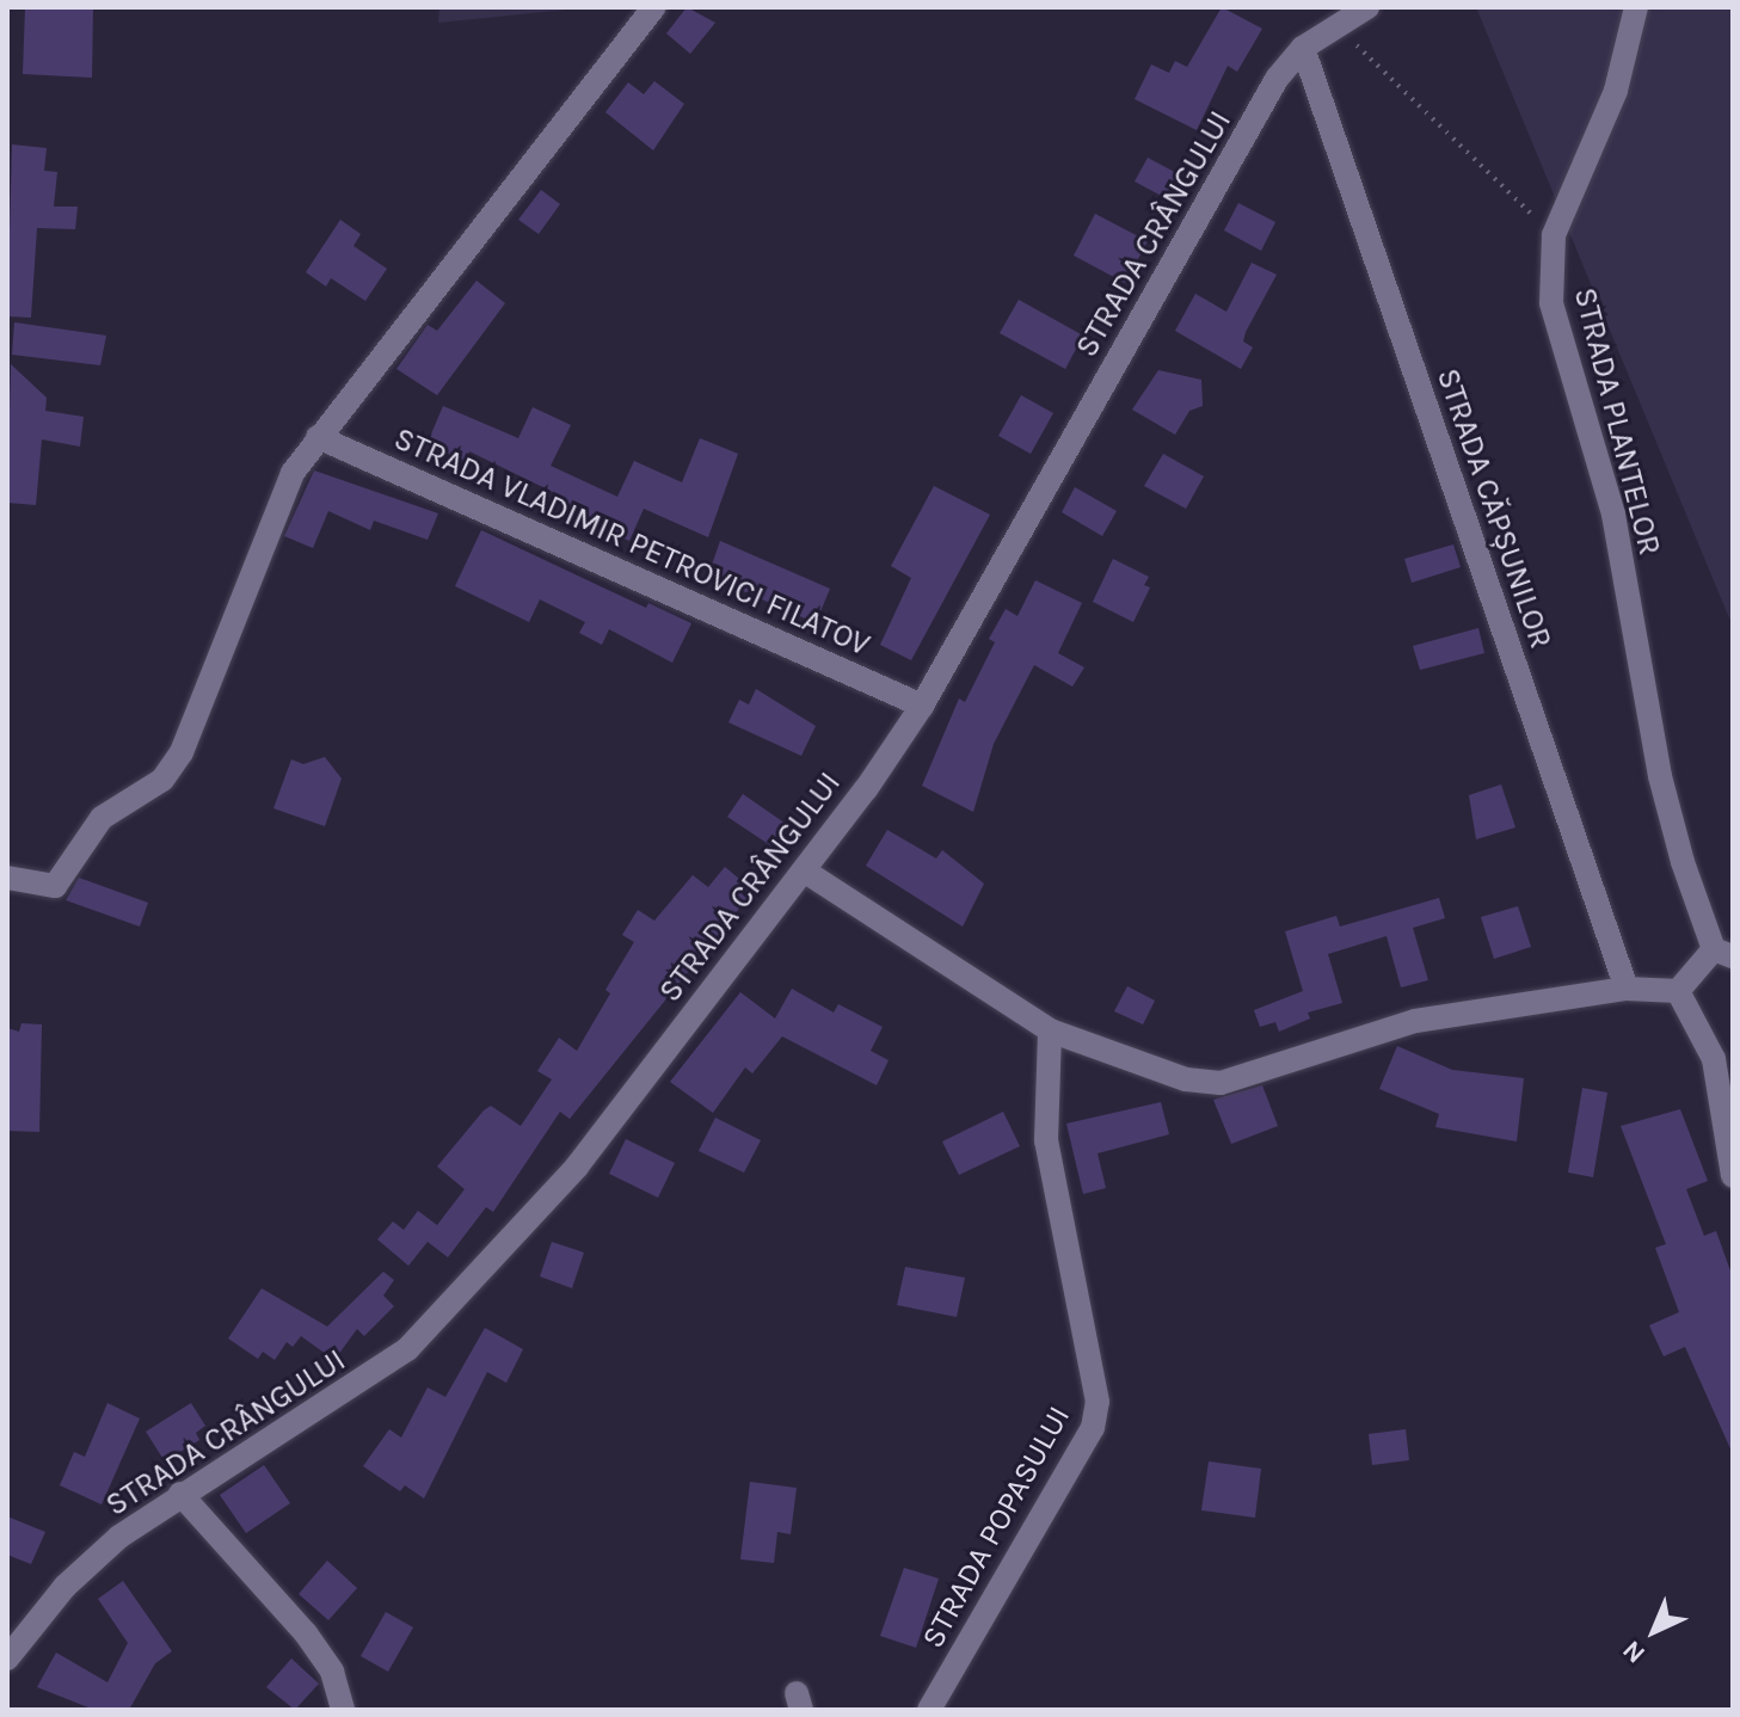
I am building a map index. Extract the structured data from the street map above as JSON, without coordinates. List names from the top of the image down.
{
  "streets": {
    "street": [
      "STRADA CRÂNGULUI",
      "STRADA PLANTELOR",
      "STRADA CĂPȘUNILOR",
      "STRADA VLADIMIR PETROVICI FILATOV",
      "STRADA POPASULUI"
    ]
  },
  "crossings": [
    ["STRADA CRÂNGULUI", "STRADA CĂPȘUNILOR"],
    ["STRADA CRÂNGULUI", "STRADA VLADIMIR PETROVICI FILATOV"]
  ],
  "north": "bottom left"
}
